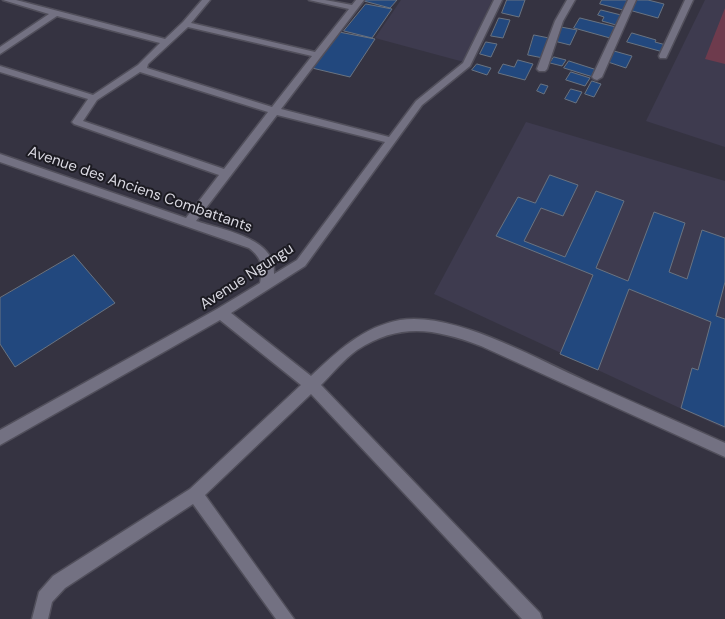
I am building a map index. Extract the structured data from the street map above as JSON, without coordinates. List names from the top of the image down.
{
  "streets": {
    "street": ["Avenue des Anciens Combattants", "Avenue Ngungu"]
  },
  "crossings": [
    ["Avenue des Anciens Combattants", "Avenue Ngungu"]
  ]
}
